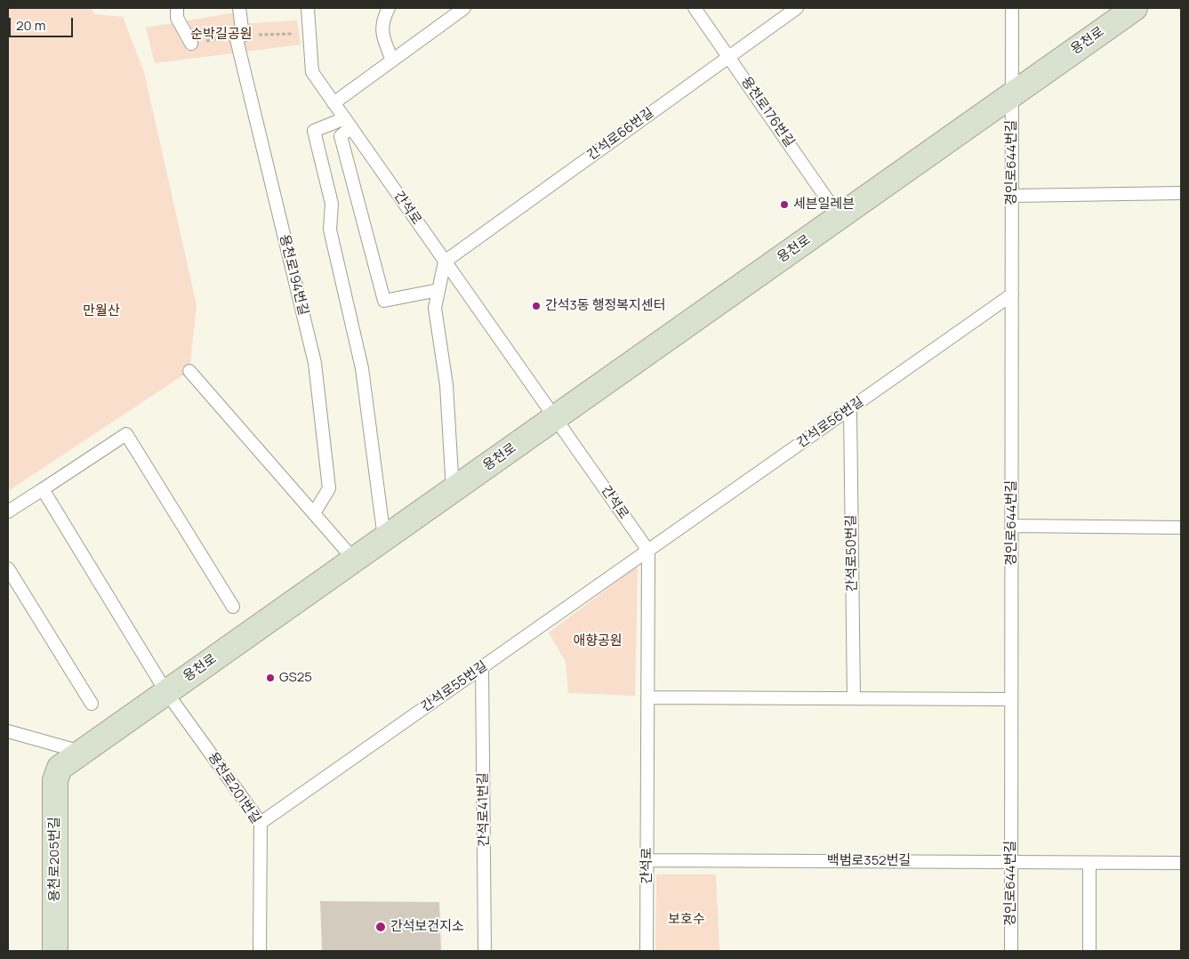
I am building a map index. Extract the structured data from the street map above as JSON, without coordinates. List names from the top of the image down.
{
  "streets": {
    "street": ["용천로", "용천로205번길"],
    "lane": [
      "용천로176번길",
      "간석로66번길",
      "경인로644번길",
      "간석로",
      "용천로194번길",
      "간석로56번길",
      "간석로50번길",
      "간석로55번길",
      "용천로201번길",
      "간석로41번길",
      "백범로352번길"
    ]
  },
  "crossings": [
    ["용천로", "용천로176번길"],
    ["용천로", "경인로644번길"],
    ["용천로", "간석로"],
    ["용천로", "용천로201번길"],
    ["용천로", "용천로205번길"],
    ["용천로176번길", "간석로66번길"],
    ["간석로66번길", "간석로"],
    ["경인로644번길", "간석로56번길"],
    ["경인로644번길", "백범로352번길"],
    ["간석로", "간석로56번길"],
    ["간석로", "간석로55번길"],
    ["간석로", "백범로352번길"],
    ["간석로56번길", "간석로50번길"],
    ["간석로56번길", "간석로55번길"],
    ["간석로55번길", "용천로201번길"],
    ["간석로55번길", "간석로41번길"]
  ],
  "parks": [
    "순박길공원",
    "만월산",
    "애향공원",
    "보호수"
  ],
  "places": [
    "세븐일레븐",
    "간석3동 행정복지센터",
    "GS25",
    "간석보건지소"
  ],
  "scale_bar": "20 m"
}
